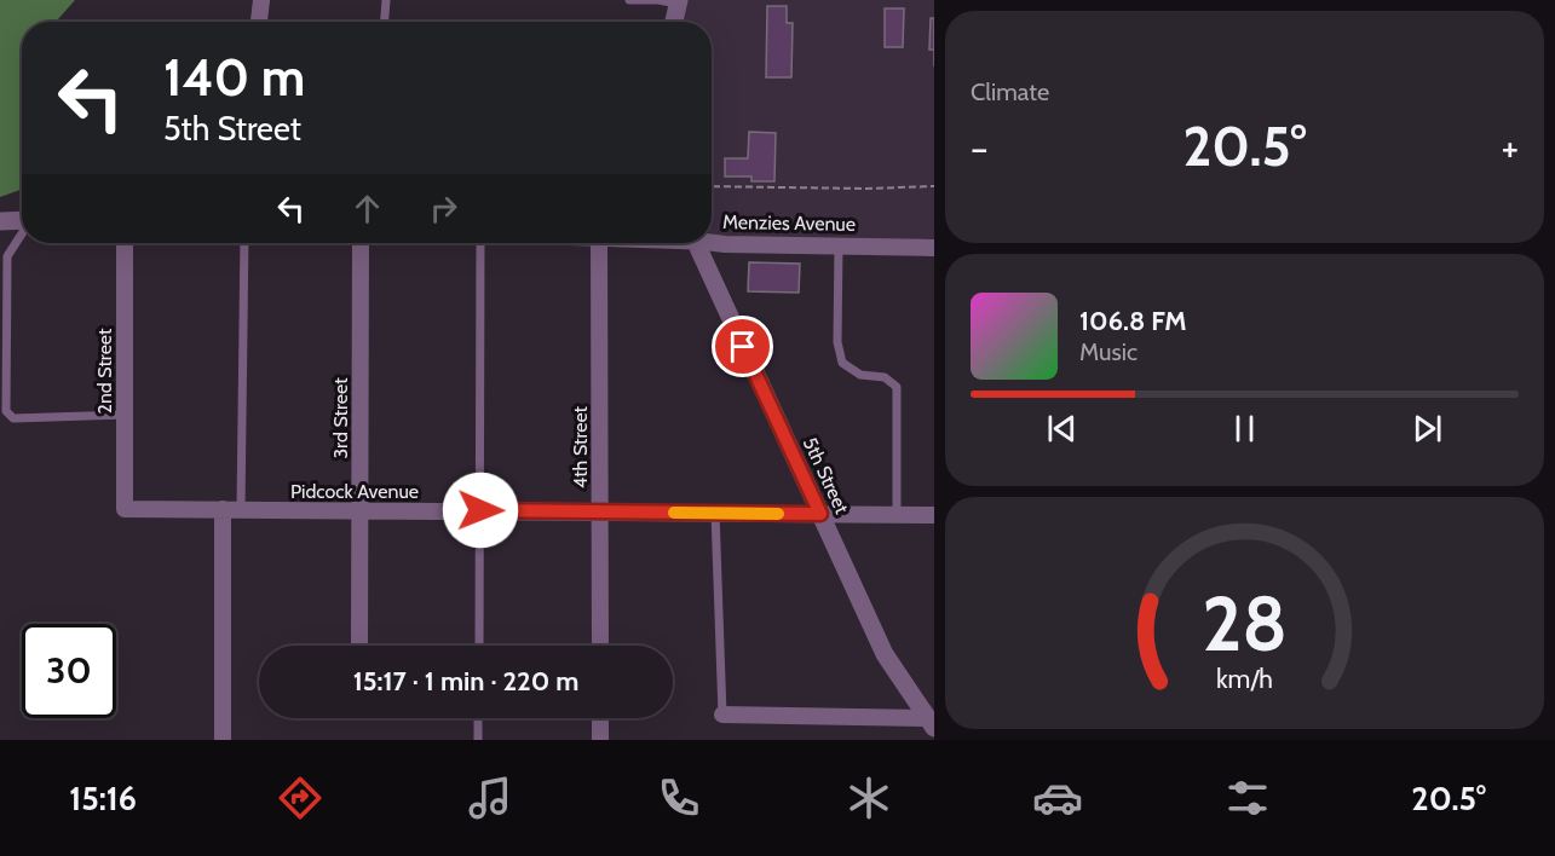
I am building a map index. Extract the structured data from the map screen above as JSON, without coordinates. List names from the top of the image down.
{
  "streets": {
    "street": [
      "Menzies Avenue",
      "2nd Street",
      "3rd Street",
      "4th Street",
      "5th Street",
      "Pidcock Avenue"
    ]
  },
  "crossings": [
    ["2nd Street", "Pidcock Avenue"],
    ["3rd Street", "Pidcock Avenue"],
    ["4th Street", "Pidcock Avenue"],
    ["5th Street", "Pidcock Avenue"]
  ],
  "page": {
    "tile": "Climate",
    "turn": ["140 m", "5th Street"],
    "heat": ["−", "20.5°", "+"],
    "song": ["106.8 FM", "Music"],
    "limit": "30",
    "trip": "15:17 · 1 min · 220 m",
    "tabs": ["15:16", "20.5°"],
    "gauge": ["28", "km/h"]
  }
}
